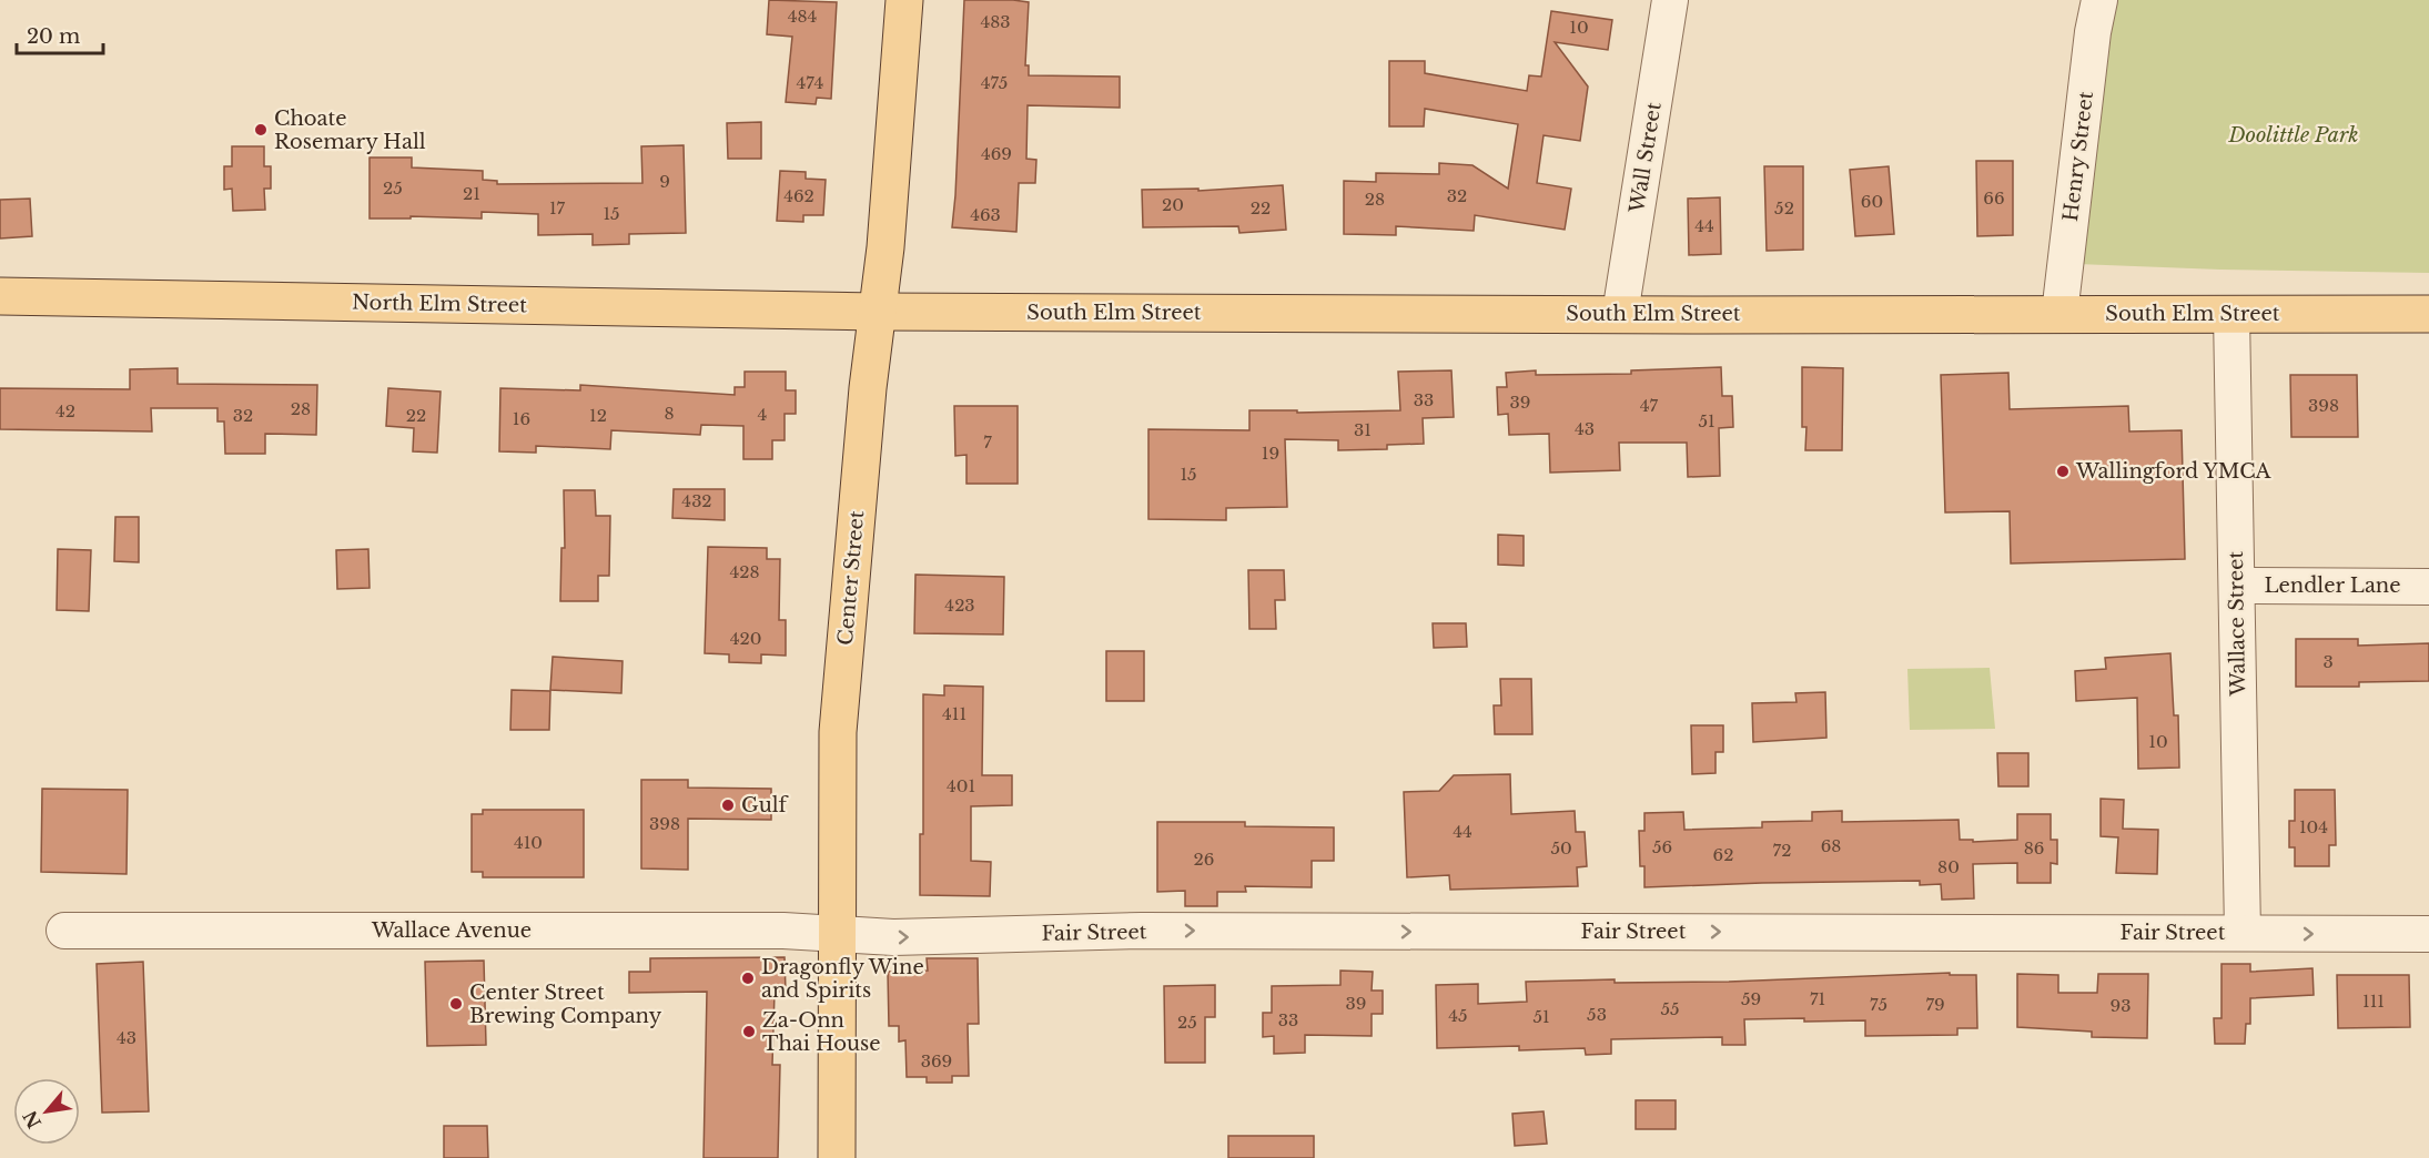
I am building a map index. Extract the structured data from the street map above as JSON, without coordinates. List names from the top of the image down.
{
  "streets": {
    "main road": ["North Elm Street", "South Elm Street", "Center Street"],
    "street": [
      "Henry Street",
      "Wall Street",
      "Lendler Lane",
      "Wallace Street",
      "Wallace Avenue",
      "Fair Street"
    ]
  },
  "crossings": [
    ["Henry Street", "South Elm Street"],
    ["Wall Street", "South Elm Street"],
    ["North Elm Street", "South Elm Street"],
    ["North Elm Street", "Center Street"],
    ["South Elm Street", "Center Street"],
    ["South Elm Street", "Wallace Street"],
    ["Center Street", "Wallace Avenue"],
    ["Center Street", "Fair Street"],
    ["Lendler Lane", "Wallace Street"],
    ["Wallace Street", "Fair Street"],
    ["Wallace Avenue", "Fair Street"]
  ],
  "one_way": ["Fair Street"],
  "parks": ["Doolittle Park"],
  "places": [
    "Choate Rosemary Hall",
    "Wallingford YMCA",
    "Gulf",
    "Dragonfly Wine and Spirits",
    "Center Street Brewing Company",
    "Za-Onn Thai House"
  ],
  "house_numbers": [
    "484",
    "483",
    "10",
    "474",
    "475",
    "469",
    "9",
    "25",
    "21",
    "462",
    "32",
    "66",
    "28",
    "60",
    "20",
    "17",
    "22",
    "52",
    "15",
    "463",
    "44",
    "33",
    "39",
    "47",
    "398",
    "28",
    "42",
    "8",
    "4",
    "32",
    "22",
    "12",
    "16",
    "51",
    "43",
    "31",
    "7",
    "19",
    "15",
    "432",
    "428",
    "423",
    "420",
    "3",
    "411",
    "10",
    "401",
    "398",
    "104",
    "44",
    "410",
    "68",
    "56",
    "50",
    "86",
    "72",
    "62",
    "26",
    "80",
    "59",
    "71",
    "111",
    "39",
    "75",
    "79",
    "93",
    "55",
    "53",
    "45",
    "51",
    "33",
    "25",
    "43",
    "369"
  ],
  "scale_bar": "20 m",
  "north": "bottom left"
}
